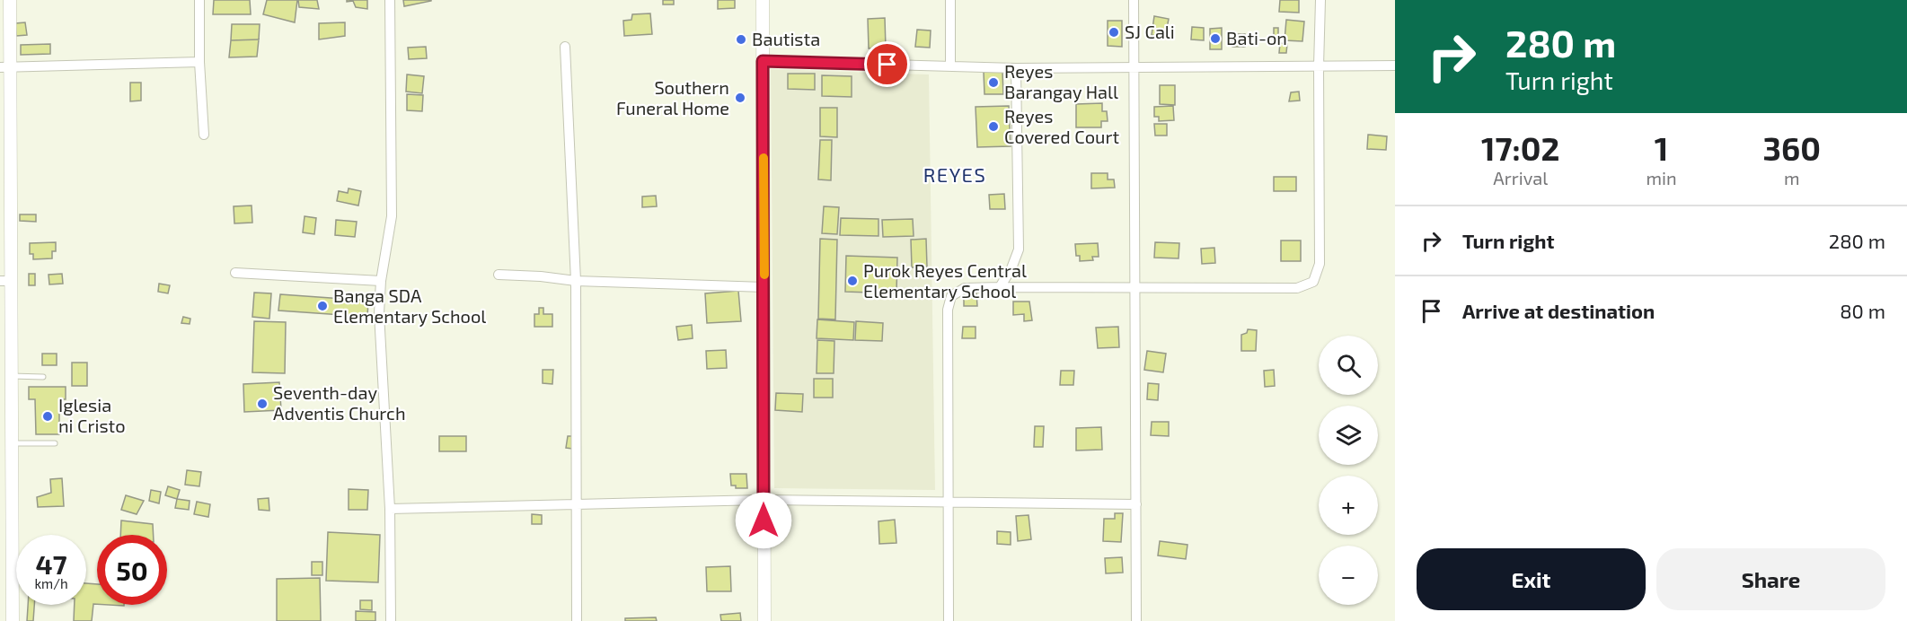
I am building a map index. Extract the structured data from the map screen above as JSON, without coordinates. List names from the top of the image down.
{
  "districts": ["REYES"],
  "places": [
    "SJ Cali",
    "Bati-on",
    "Bautista",
    "Reyes Barangay Hall",
    "Southern Funeral Home",
    "Reyes Covered Court",
    "Purok Reyes Central Elementary School",
    "Banga SDA Elementary School",
    "Seventh-day Adventis Church",
    "Iglesia ni Cristo"
  ],
  "page": {
    "turn": ["280 m", "Turn right"],
    "eta": [
      "17:02",
      "Arrival",
      "1",
      "min",
      "360",
      "m"
    ],
    "list": [
      {
        "name": "Turn right",
        "value": "280 m"
      },
      {
        "name": "Arrive at destination",
        "value": "80 m"
      }
    ],
    "map_buttons": ["+", "−"],
    "speed": "47 km/h",
    "limit": "50",
    "buttons": ["Exit", "Share"]
  }
}
